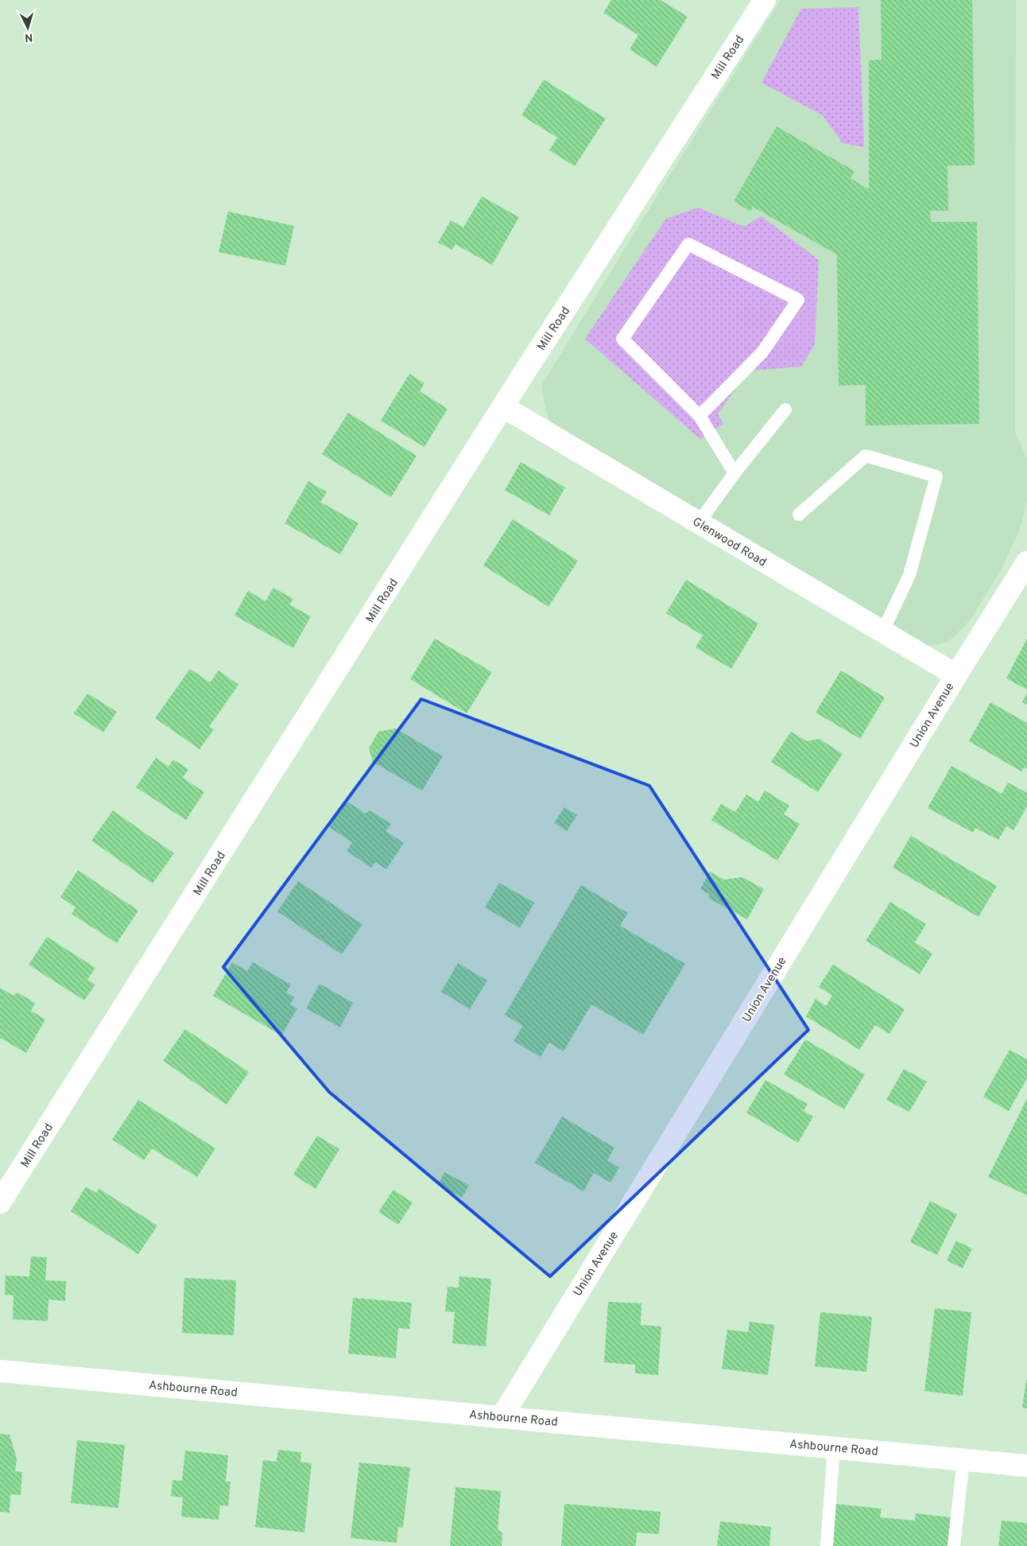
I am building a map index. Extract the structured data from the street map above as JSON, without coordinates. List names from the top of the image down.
{
  "streets": {
    "street": [
      "Mill Road",
      "Glenwood Road",
      "Union Avenue",
      "Ashbourne Road"
    ]
  },
  "crossings": [
    ["Mill Road", "Glenwood Road"],
    ["Glenwood Road", "Union Avenue"],
    ["Union Avenue", "Ashbourne Road"]
  ],
  "north": "bottom"
}
